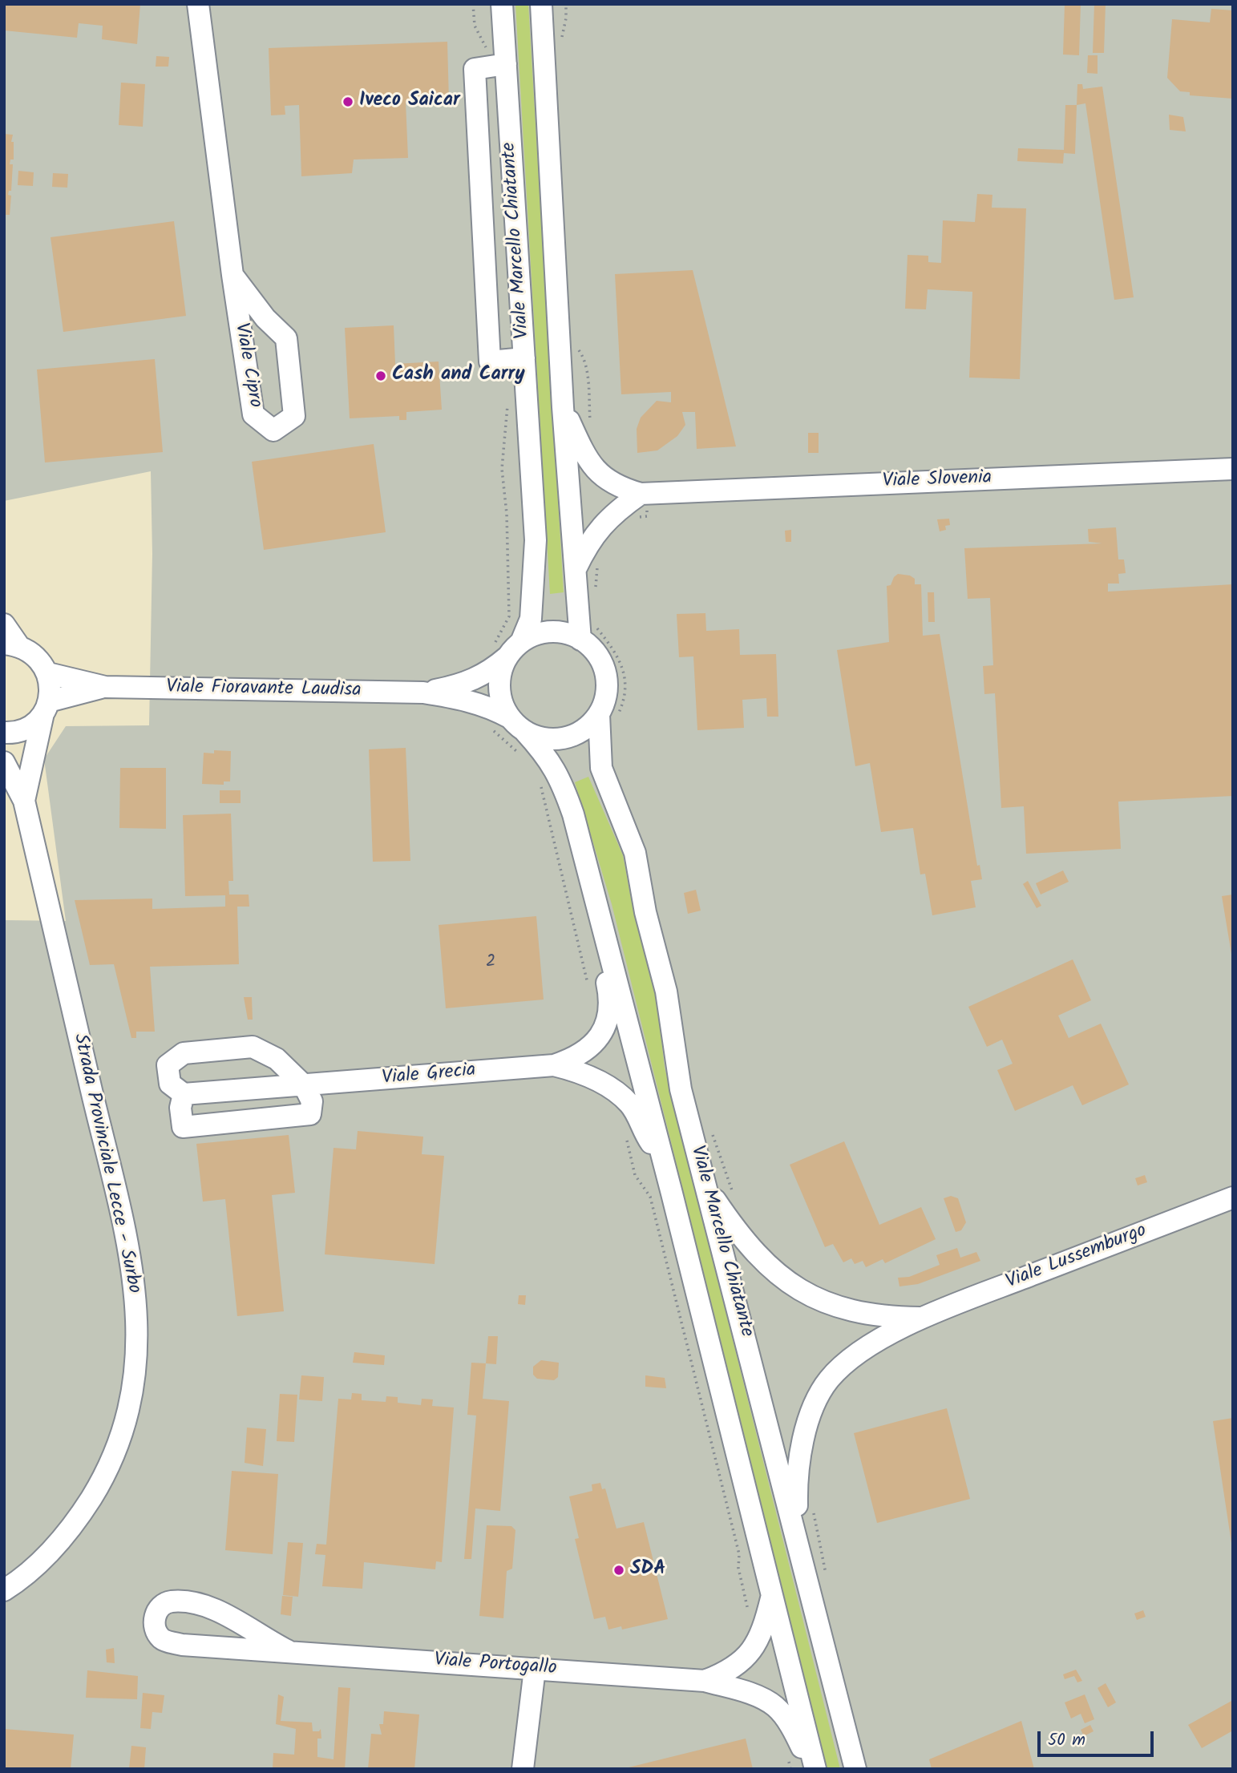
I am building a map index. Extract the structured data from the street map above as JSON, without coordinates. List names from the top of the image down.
{
  "streets": {
    "street": [
      "Viale Marcello Chiatante",
      "Viale Cipro",
      "Viale Slovenia",
      "Viale Fioravante Laudisa",
      "Viale Grecia",
      "Strada Provinciale Lecce - Surbo",
      "Viale Lussemburgo",
      "Viale Portogallo"
    ]
  },
  "crossings": [
    ["Viale Marcello Chiatante", "Viale Slovenia"],
    ["Viale Marcello Chiatante", "Viale Fioravante Laudisa"],
    ["Viale Marcello Chiatante", "Viale Grecia"],
    ["Viale Marcello Chiatante", "Viale Lussemburgo"],
    ["Viale Marcello Chiatante", "Viale Portogallo"],
    ["Viale Fioravante Laudisa", "Strada Provinciale Lecce - Surbo"]
  ],
  "places": ["Iveco Saicar", "Cash and Carry", "SDA"],
  "house_numbers": ["2"],
  "scale_bar": "50 m"
}
